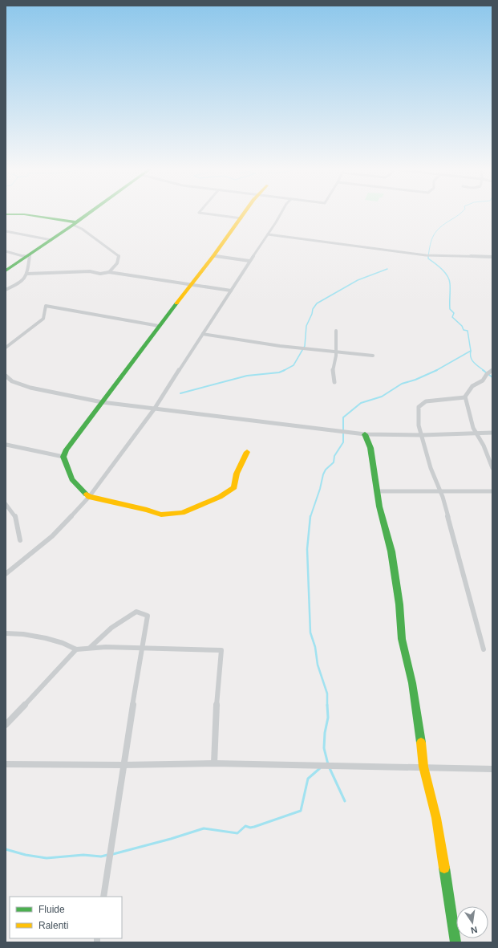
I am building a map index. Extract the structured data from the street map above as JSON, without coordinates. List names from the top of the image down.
{
  "legend": ["Fluide", "Ralenti"],
  "north": "bottom"
}
